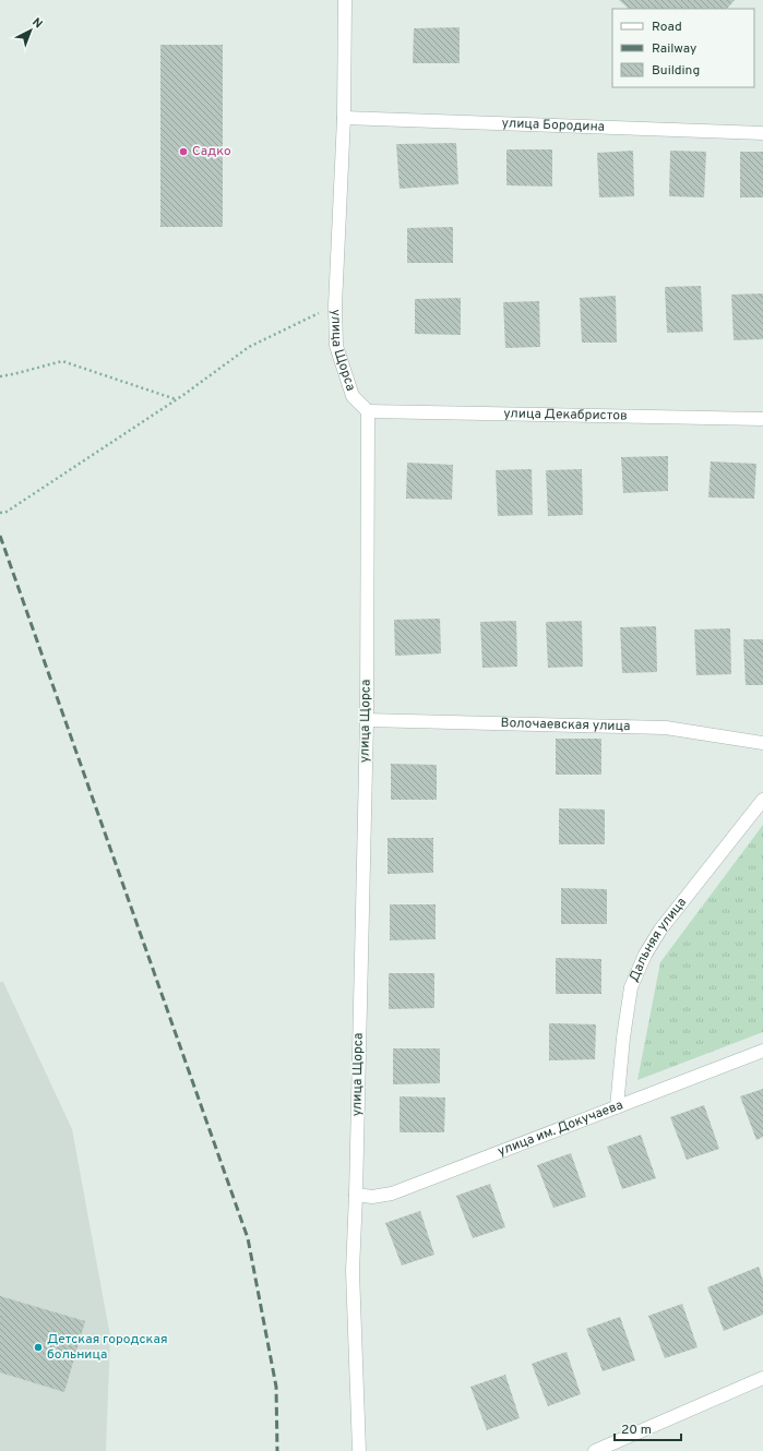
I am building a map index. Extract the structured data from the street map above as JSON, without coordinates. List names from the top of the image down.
{
  "streets": {
    "street": [
      "улица Бородина",
      "улица Щорса",
      "улица Декабристов",
      "Волочаевская улица",
      "Дальняя улица",
      "улица им. Докучаева"
    ]
  },
  "crossings": [
    ["улица Бородина", "улица Щорса"],
    ["улица Щорса", "улица Декабристов"],
    ["улица Щорса", "Волочаевская улица"],
    ["улица Щорса", "улица им. Докучаева"],
    ["Дальняя улица", "улица им. Докучаева"]
  ],
  "places": ["Садко", "Детская городская больница"],
  "legend": ["Road", "Railway", "Building"],
  "scale_bar": "20 m",
  "north": "top right"
}
